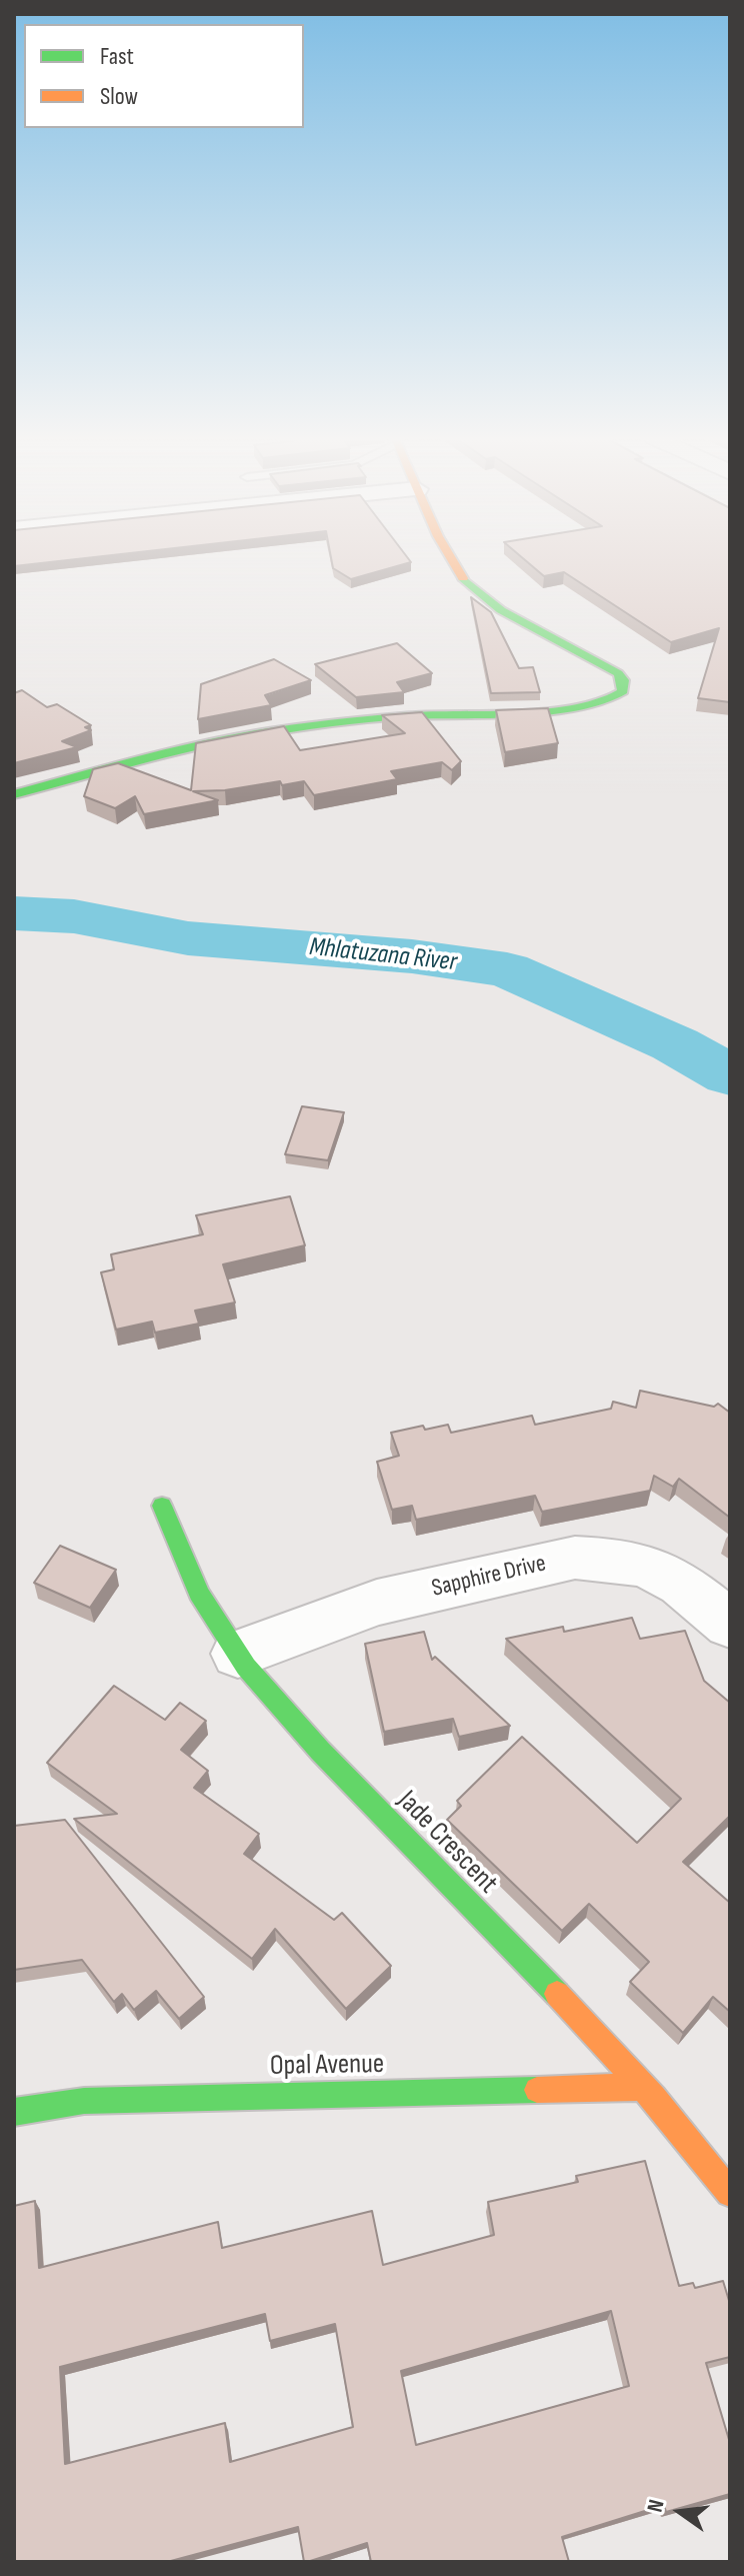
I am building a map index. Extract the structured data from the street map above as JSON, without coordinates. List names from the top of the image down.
{
  "streets": {
    "street": ["Sapphire Drive", "Jade Crescent", "Opal Avenue"]
  },
  "crossings": [
    ["Sapphire Drive", "Jade Crescent"],
    ["Jade Crescent", "Opal Avenue"]
  ],
  "water": ["Mhlatuzana River"],
  "legend": ["Fast", "Slow"],
  "north": "left"
}
